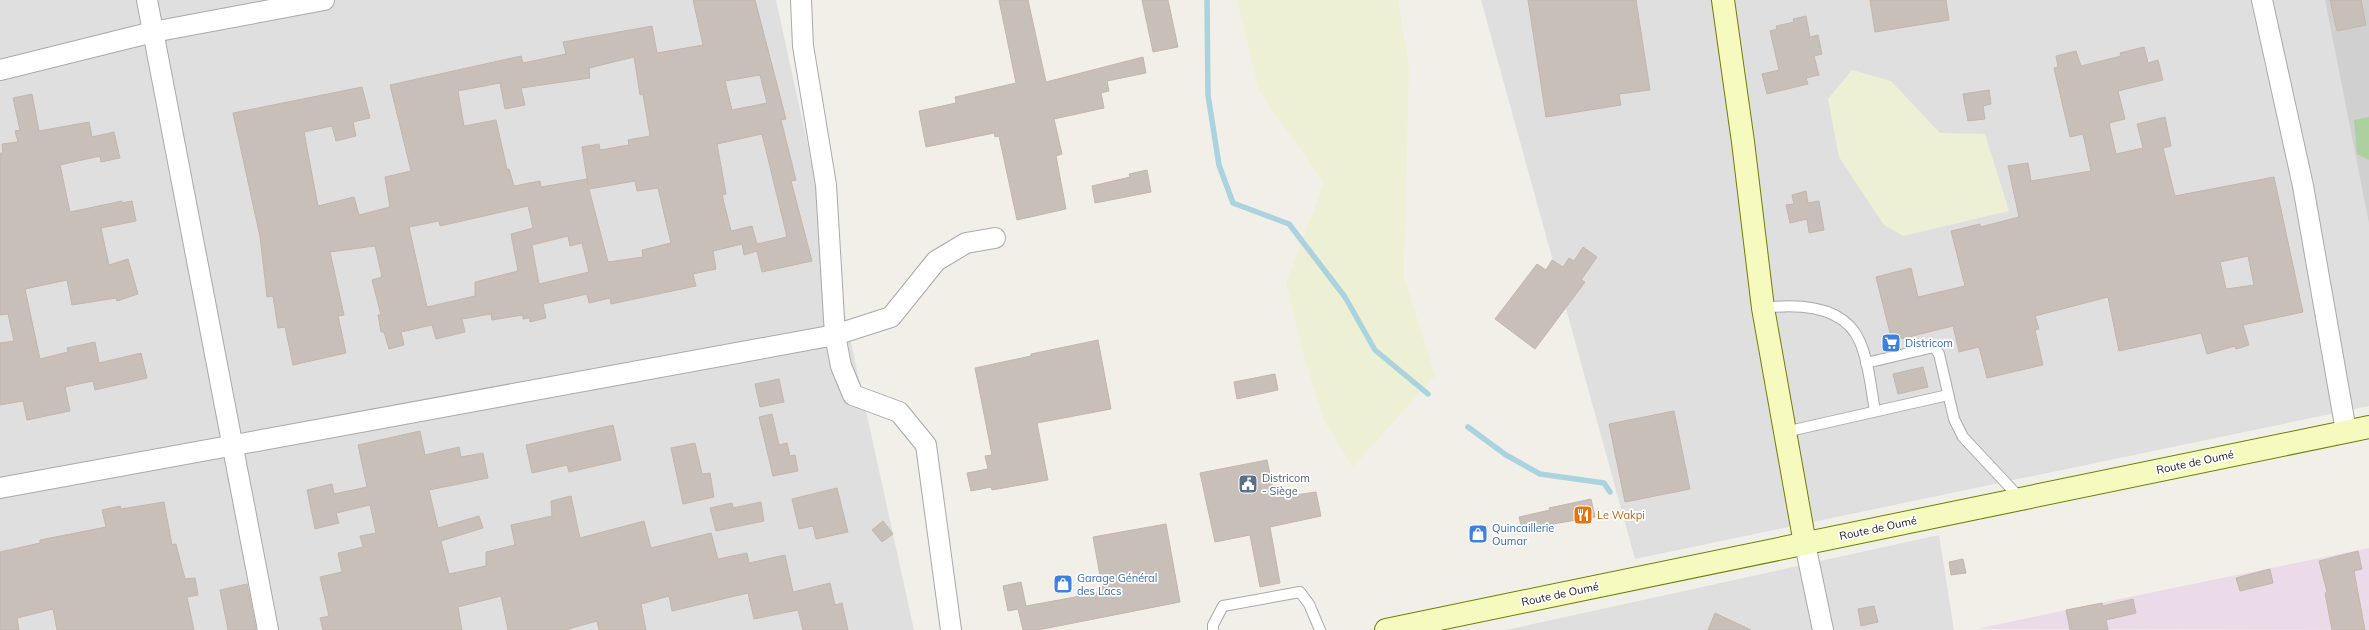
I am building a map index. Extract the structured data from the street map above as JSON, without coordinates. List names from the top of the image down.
{
  "streets": {
    "main road": ["Route de Oumé"]
  },
  "places": {
    "supermarket": ["Districom"],
    "public building": ["Districom - Siège"],
    "restaurant": ["Le Wakpi"],
    "shop": ["Quincaillerie Oumar", "Garage Général des Lacs"]
  }
}
